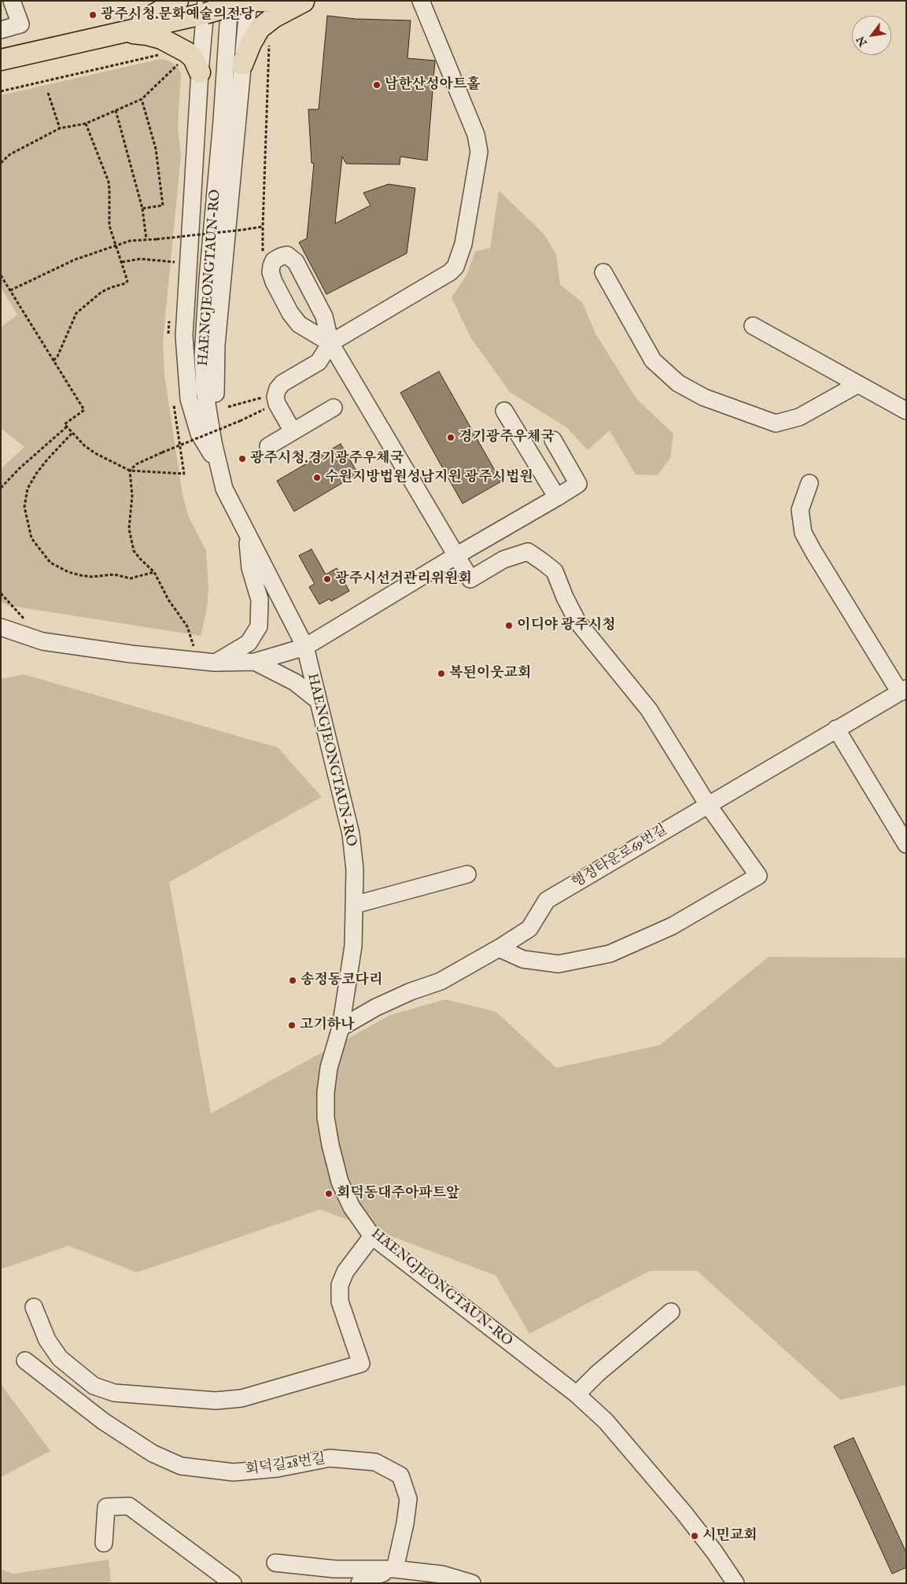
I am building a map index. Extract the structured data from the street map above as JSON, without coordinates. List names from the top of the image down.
{
  "streets": {
    "street": ["HAENGJEONGTAUN-RO", "행정타운로69번길", "회덕길28번길"]
  },
  "crossings": [
    ["HAENGJEONGTAUN-RO", "행정타운로69번길"]
  ],
  "places": [
    "광주시청.문화예술의전당",
    "남한산성아트홀",
    "경기광주우체국",
    "광주시청.경기광주우체국",
    "수원지방법원성남지원 광주시법원",
    "광주시선거관리위원회",
    "이디야 광주시청",
    "복된이웃교회",
    "송정동코다리",
    "고기하나",
    "회덕동대주아파트앞",
    "시민교회"
  ],
  "north": "bottom left"
}
